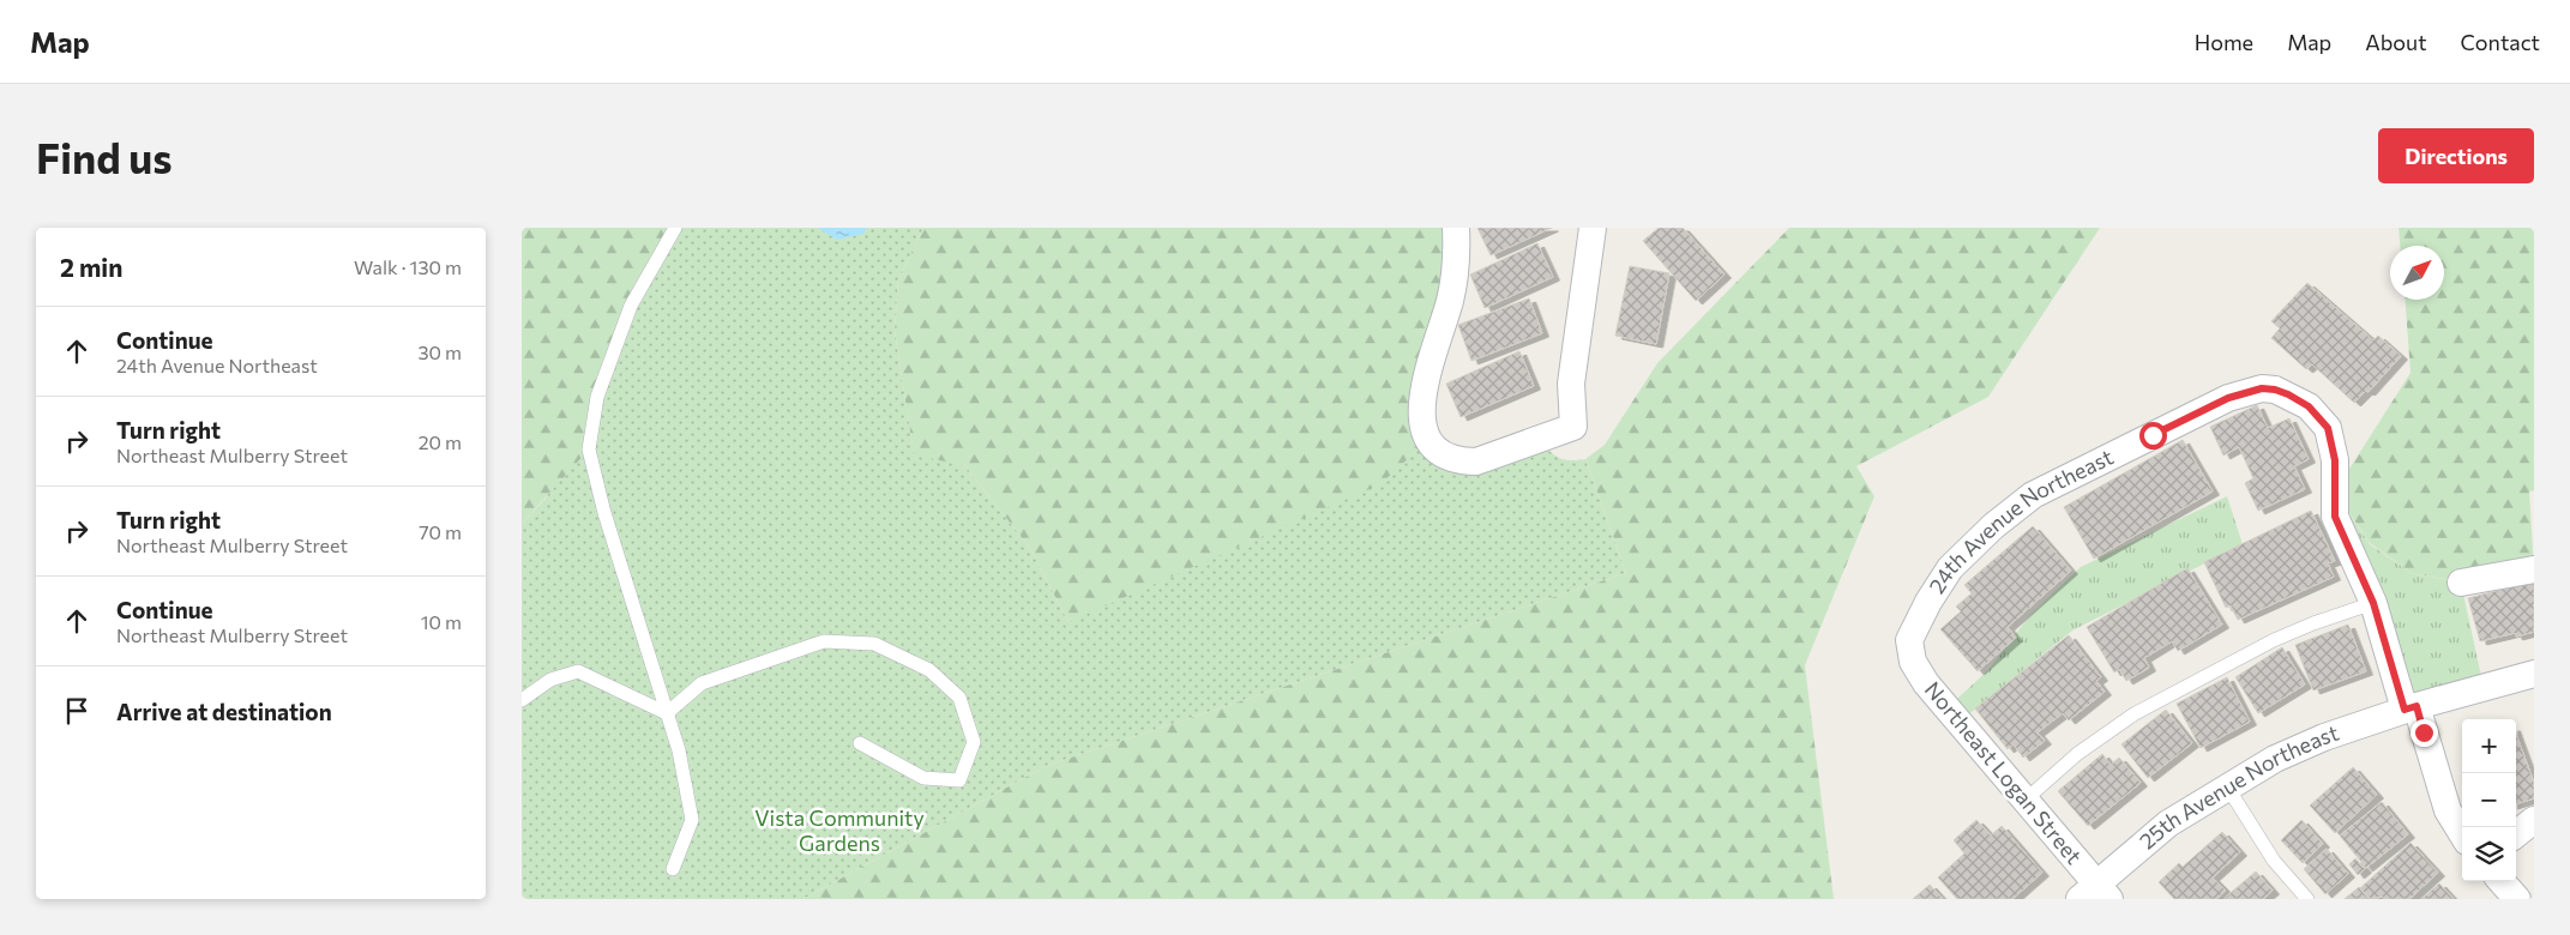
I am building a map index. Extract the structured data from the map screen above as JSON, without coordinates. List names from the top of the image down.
{
  "streets": {
    "street": ["24th Avenue Northeast", "Northeast Logan Street", "25th Avenue Northeast"]
  },
  "crossings": [
    ["24th Avenue Northeast", "Northeast Logan Street"],
    ["Northeast Logan Street", "25th Avenue Northeast"]
  ],
  "parks": ["Vista Community Gardens"],
  "north": "top right",
  "page": {
    "header": "Map",
    "nav": [
      "Home",
      "Map",
      "About",
      "Contact"
    ],
    "buttons": "Directions",
    "title": "Find us",
    "heading": ["2 min", "Walk · 130 m"],
    "list": [
      ["Continue", "24th Avenue Northeast", "30 m"],
      ["Turn right", "Northeast Mulberry Street", "20 m"],
      ["Turn right", "Northeast Mulberry Street", "70 m"],
      ["Continue", "Northeast Mulberry Street", "10 m"],
      "Arrive at destination"
    ],
    "map_buttons": ["+", "−"]
  }
}
